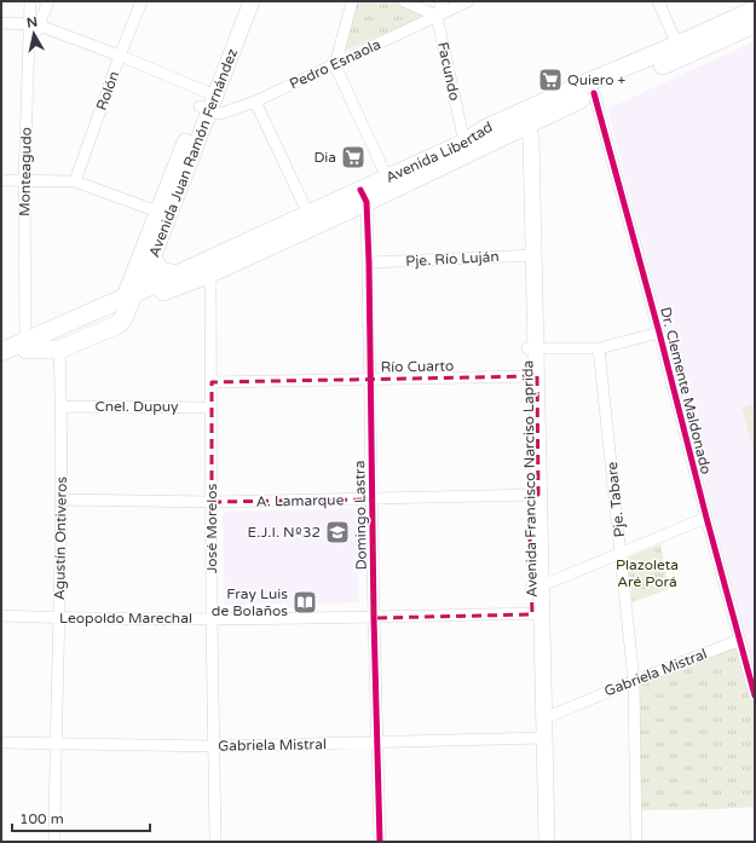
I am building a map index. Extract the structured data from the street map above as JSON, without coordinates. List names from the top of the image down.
{
  "streets": {
    "main road": ["Avenida Juan Ramón Fernández", "Avenida Libertad", "Avenida Francisco Narciso Laprida"],
    "street": [
      "Pedro Esnaola",
      "Facundo",
      "Rolón",
      "Monteagudo",
      "Pje. Río Luján",
      "Río Cuarto",
      "Dr. Clemente Maldonado",
      "Cnel. Dupuy",
      "Pje. Tabare",
      "A. Lamarque",
      "Domingo Lastra",
      "José Morelos",
      "Agustín Ontiveros",
      "Leopoldo Marechal",
      "Gabriela Mistral"
    ]
  },
  "crossings": [
    ["Pedro Esnaola", "Facundo"],
    ["Pedro Esnaola", "Rolón"],
    ["Pedro Esnaola", "Avenida Juan Ramón Fernández"],
    ["Pedro Esnaola", "Monteagudo"],
    ["Facundo", "Avenida Libertad"],
    ["Avenida Juan Ramón Fernández", "Avenida Libertad"],
    ["Avenida Libertad", "Dr. Clemente Maldonado"],
    ["Avenida Libertad", "Avenida Francisco Narciso Laprida"],
    ["Avenida Libertad", "Domingo Lastra"],
    ["Avenida Libertad", "José Morelos"],
    ["Pje. Río Luján", "Avenida Francisco Narciso Laprida"],
    ["Pje. Río Luján", "Domingo Lastra"],
    ["Río Cuarto", "Avenida Francisco Narciso Laprida"],
    ["Río Cuarto", "Domingo Lastra"],
    ["Río Cuarto", "José Morelos"],
    ["Dr. Clemente Maldonado", "Gabriela Mistral"],
    ["Cnel. Dupuy", "José Morelos"],
    ["Cnel. Dupuy", "Agustín Ontiveros"],
    ["Avenida Francisco Narciso Laprida", "A. Lamarque"],
    ["Avenida Francisco Narciso Laprida", "Leopoldo Marechal"],
    ["Avenida Francisco Narciso Laprida", "Gabriela Mistral"],
    ["Pje. Tabare", "Gabriela Mistral"],
    ["A. Lamarque", "Domingo Lastra"],
    ["A. Lamarque", "José Morelos"],
    ["A. Lamarque", "Agustín Ontiveros"],
    ["Domingo Lastra", "Leopoldo Marechal"],
    ["Domingo Lastra", "Gabriela Mistral"],
    ["José Morelos", "Leopoldo Marechal"],
    ["José Morelos", "Gabriela Mistral"],
    ["Agustín Ontiveros", "Leopoldo Marechal"],
    ["Agustín Ontiveros", "Gabriela Mistral"]
  ],
  "parks": ["Plazoleta Aré Porá"],
  "places": {
    "supermarket": ["Quiero +", "Dia"],
    "school or university": ["E.J.I. Nº32"],
    "library": ["Fray Luis de Bolaños"]
  },
  "scale_bar": "100 m",
  "north": "top"
}
